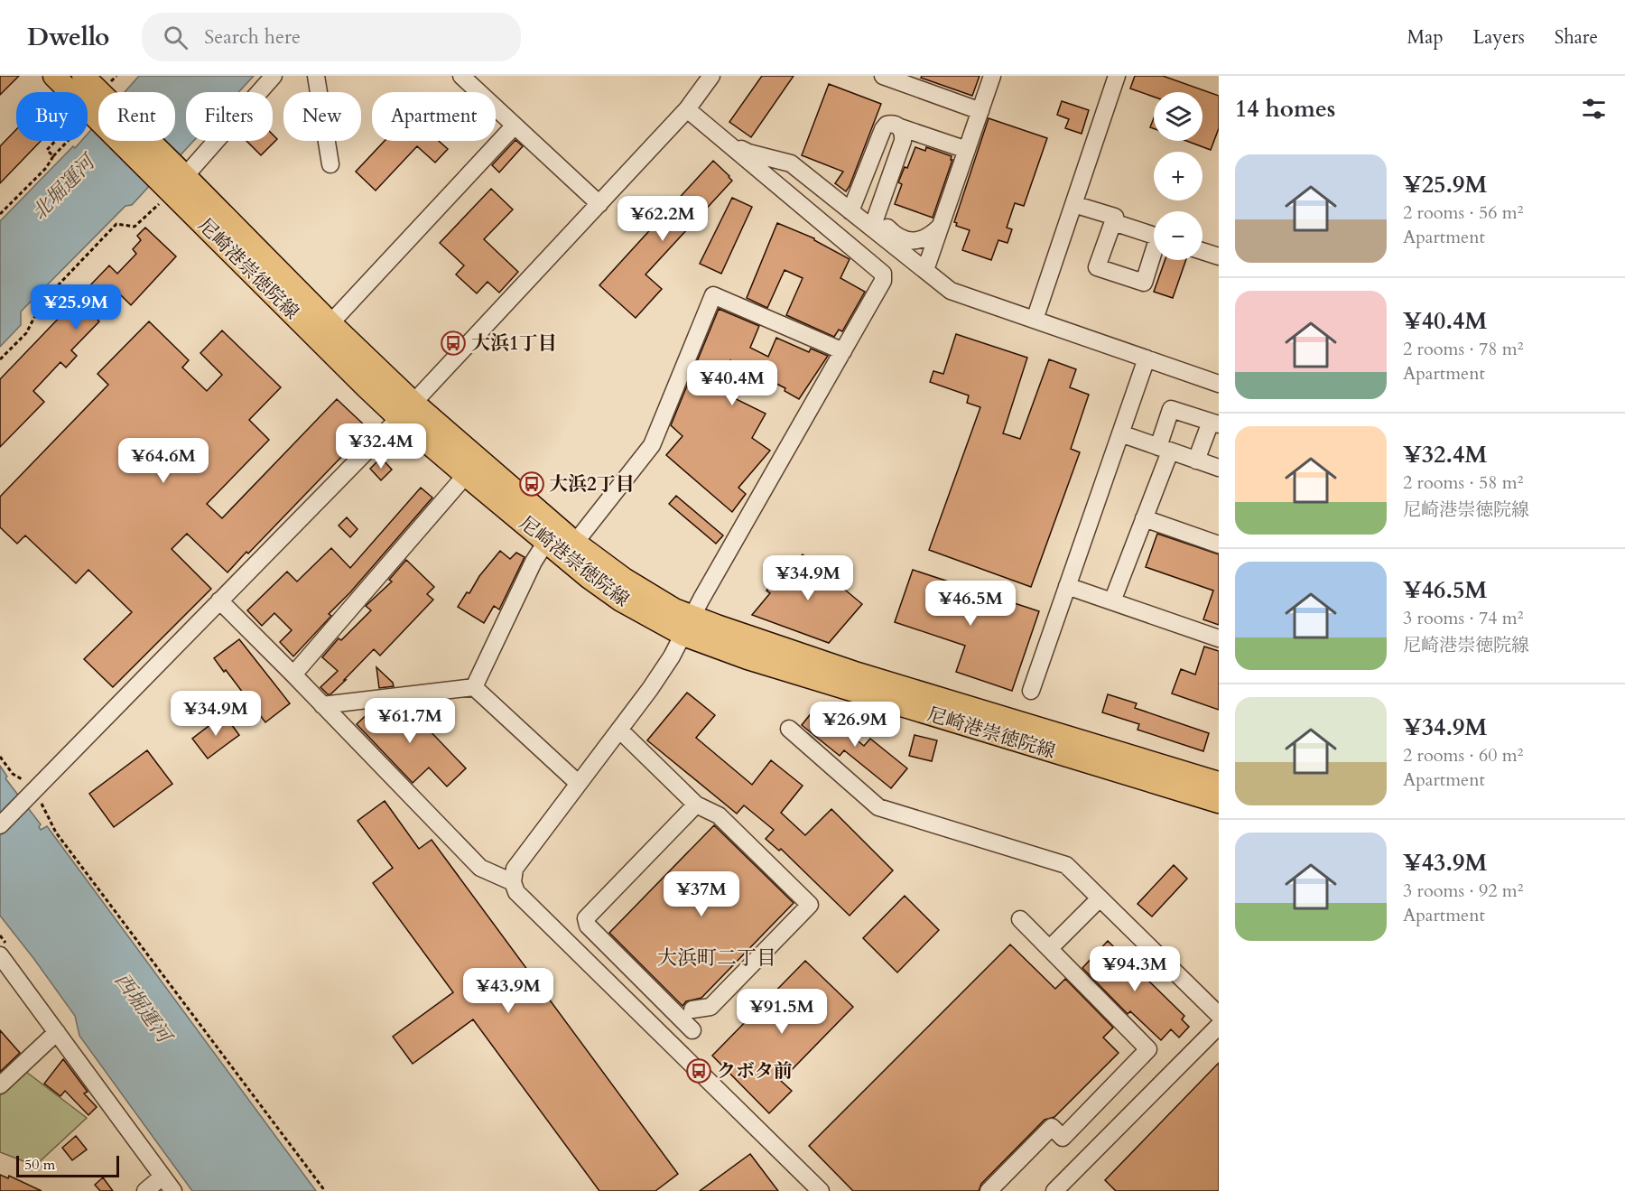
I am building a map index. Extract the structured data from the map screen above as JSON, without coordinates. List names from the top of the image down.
{
  "streets": {
    "main road": ["尼崎港崇徳院線"]
  },
  "districts": ["大浜町二丁目"],
  "water": ["北堀運河", "西堀運河"],
  "places": {
    "bus stop": ["大浜1丁目", "大浜2丁目", "クボタ前"]
  },
  "scale_bar": "50 m",
  "page": {
    "header": "Dwello",
    "search": "Search here",
    "nav": ["Map", "Layers", "Share"],
    "heading": "14 homes",
    "map_buttons": ["+", "−"],
    "chip": [
      "Buy",
      "Rent",
      "Filters",
      "New",
      "Apartment"
    ],
    "list": [
      {
        "name": "¥25.9M",
        "note": "2 rooms · 56 m² · Apartment"
      },
      {
        "name": "¥40.4M",
        "note": "2 rooms · 78 m² · Apartment"
      },
      {
        "name": "¥32.4M",
        "note": "2 rooms · 58 m² · 尼崎港崇徳院線"
      },
      {
        "name": "¥46.5M",
        "note": "3 rooms · 74 m² · 尼崎港崇徳院線"
      },
      {
        "name": "¥34.9M",
        "note": "2 rooms · 60 m² · Apartment"
      },
      {
        "name": "¥43.9M",
        "note": "3 rooms · 92 m² · Apartment"
      }
    ],
    "price": [
      "¥62.2M",
      "¥25.9M",
      "¥40.4M",
      "¥32.4M",
      "¥64.6M",
      "¥34.9M",
      "¥46.5M",
      "¥34.9M",
      "¥61.7M",
      "¥26.9M",
      "¥37M",
      "¥94.3M",
      "¥43.9M",
      "¥91.5M"
    ],
    "scale": "50 m"
  }
}
